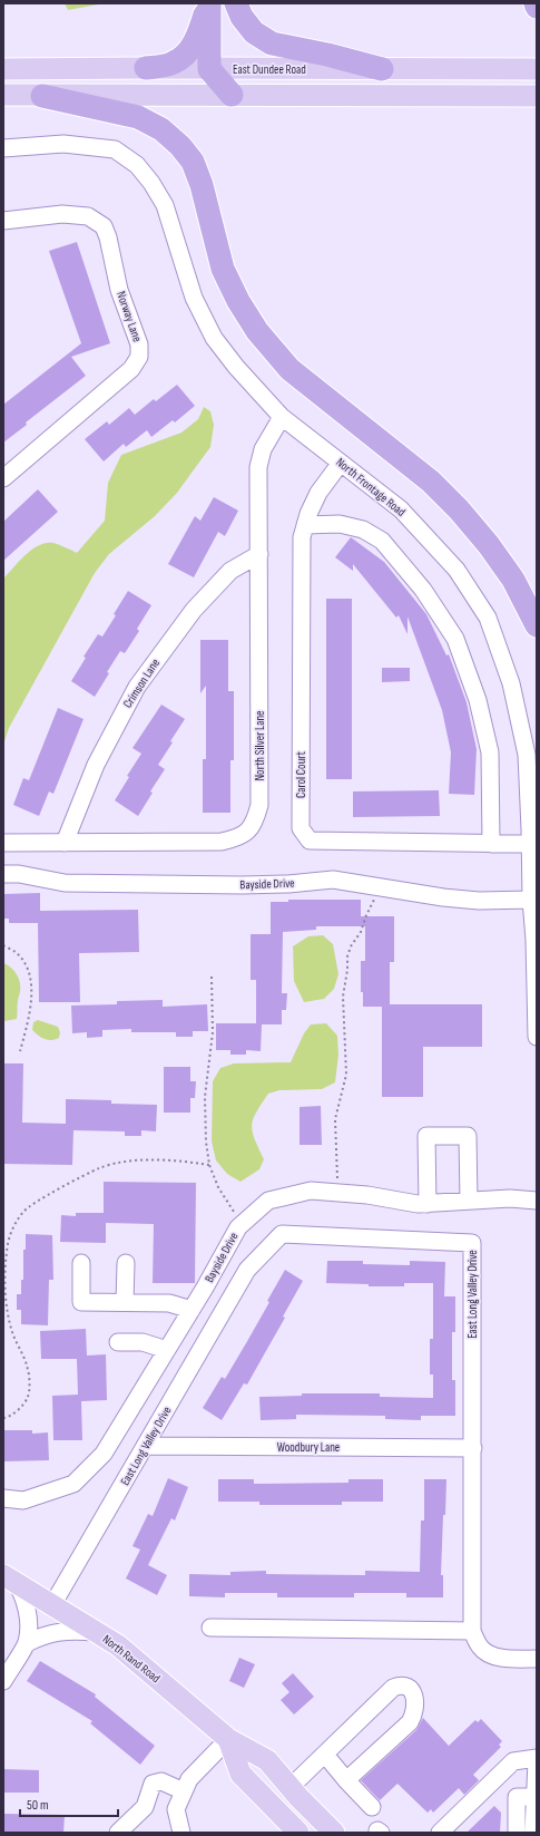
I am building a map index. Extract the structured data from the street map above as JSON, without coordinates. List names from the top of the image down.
{
  "streets": {
    "main road": ["East Dundee Road", "North Rand Road"],
    "street": [
      "Norway Lane",
      "North Frontage Road",
      "Crimson Lane",
      "North Silver Lane",
      "Carol Court",
      "Bayside Drive",
      "East Long Valley Drive",
      "Woodbury Lane"
    ]
  },
  "crossings": [
    ["North Frontage Road", "North Silver Lane"],
    ["North Frontage Road", "Carol Court"],
    ["North Frontage Road", "Bayside Drive"],
    ["Crimson Lane", "North Silver Lane"],
    ["East Long Valley Drive", "Woodbury Lane"],
    ["East Long Valley Drive", "North Rand Road"]
  ],
  "scale_bar": "50 m"
}
